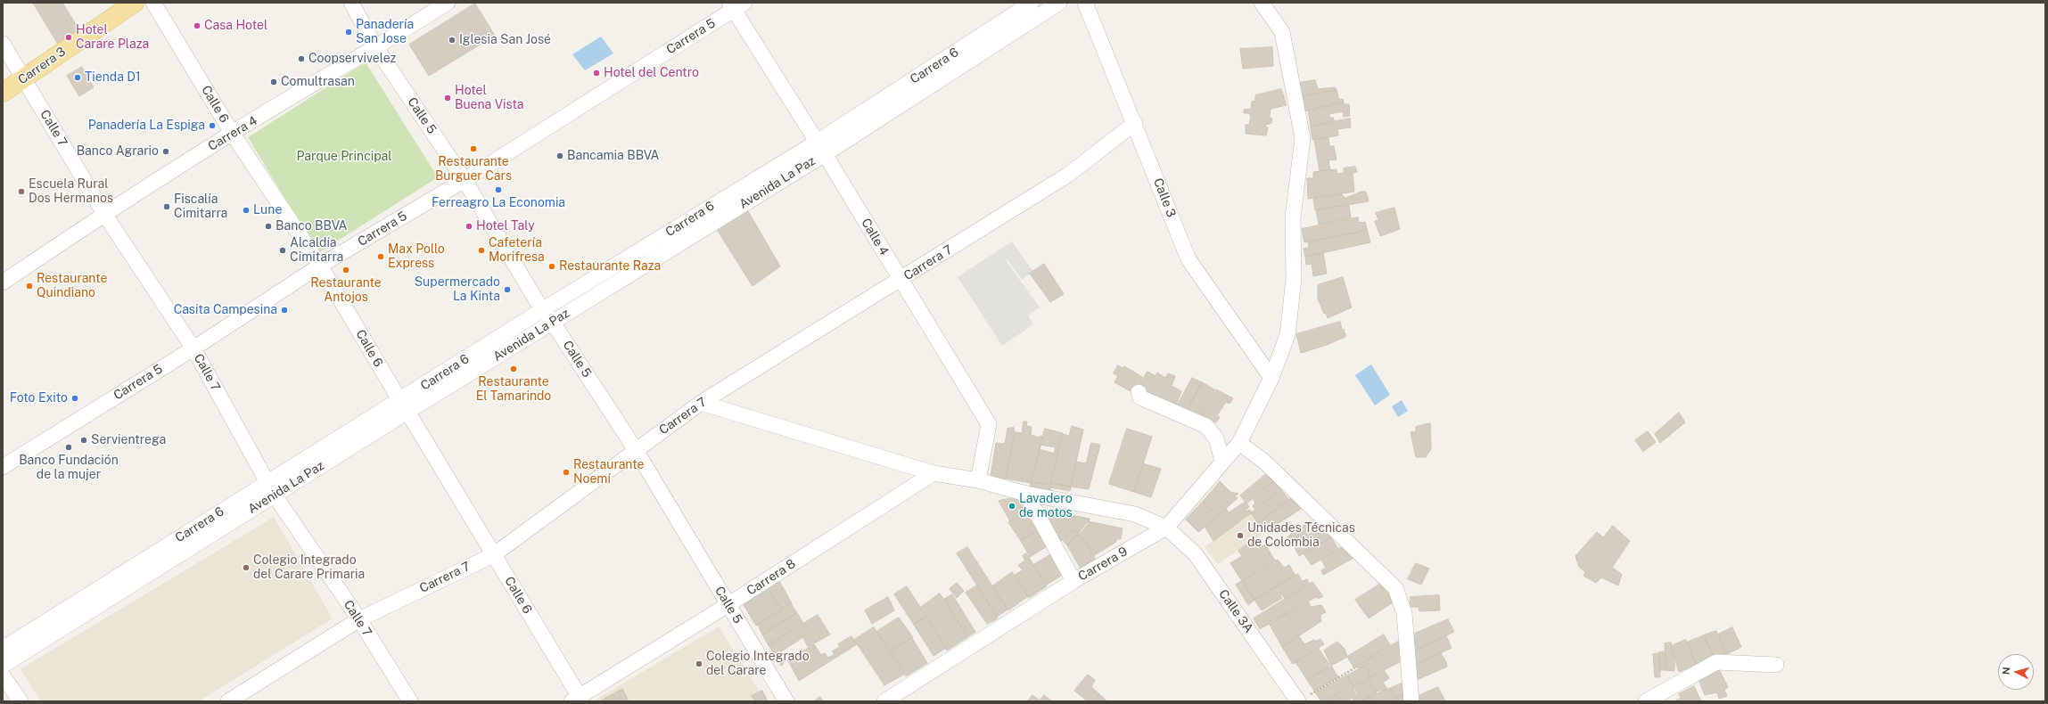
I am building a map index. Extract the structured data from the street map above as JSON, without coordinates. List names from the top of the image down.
{
  "streets": {
    "main road": ["Carrera 3"],
    "street": [
      "Carrera 5",
      "Carrera 6",
      "Calle 6",
      "Calle 5",
      "Calle 7",
      "Carrera 4",
      "Avenida La Paz",
      "Calle 3",
      "Calle 4",
      "Carrera 7",
      "Carrera 9",
      "Carrera 8",
      "Calle 3A"
    ]
  },
  "crossings": [
    ["Carrera 5", "Calle 6"],
    ["Carrera 5", "Calle 5"],
    ["Carrera 5", "Calle 7"],
    ["Carrera 5", "Calle 4"],
    ["Carrera 3", "Calle 7"],
    ["Carrera 6", "Calle 6"],
    ["Carrera 6", "Calle 5"],
    ["Carrera 6", "Calle 7"],
    ["Carrera 6", "Avenida La Paz"],
    ["Carrera 6", "Calle 4"],
    ["Calle 6", "Carrera 4"],
    ["Calle 6", "Avenida La Paz"],
    ["Calle 6", "Carrera 7"],
    ["Calle 6", "Carrera 8"],
    ["Calle 5", "Carrera 4"],
    ["Calle 5", "Avenida La Paz"],
    ["Calle 5", "Carrera 7"],
    ["Calle 5", "Carrera 8"],
    ["Calle 7", "Carrera 4"],
    ["Calle 7", "Avenida La Paz"],
    ["Calle 7", "Carrera 7"],
    ["Avenida La Paz", "Calle 4"],
    ["Calle 3", "Carrera 7"],
    ["Calle 3", "Carrera 9"],
    ["Calle 4", "Carrera 7"],
    ["Calle 4", "Calle 3A"],
    ["Carrera 7", "Calle 3A"],
    ["Carrera 9", "Calle 3A"],
    ["Carrera 8", "Calle 3A"]
  ],
  "parks": ["Parque Principal"],
  "places": [
    "Casa Hotel",
    "Panadería San Jose",
    "Hotel Carare Plaza",
    "Iglesia San José",
    "Coopservivelez",
    "Hotel del Centro",
    "Tienda D1",
    "Comultrasan",
    "Hotel Buena Vista",
    "Panadería La Espiga",
    "Restaurante Burguer Cars",
    "Banco Agrario",
    "Bancamia BBVA",
    "Ferreagro La Economia",
    "Escuela Rural Dos Hermanos",
    "Fiscalía Cimitarra",
    "Lune",
    "Banco BBVA",
    "Hotel Taly",
    "Alcaldía Cimitarra",
    "Cafetería Morifresa",
    "Max Pollo Express",
    "Restaurante Raza",
    "Restaurante Antojos",
    "Restaurante Quindiano",
    "Supermercado La Kinta",
    "Casita Campesina",
    "Restaurante El Tamarindo",
    "Foto Exito",
    "Servientrega",
    "Banco Fundación de la mujer",
    "Restaurante Noemí",
    "Lavadero de motos",
    "Unidades Técnicas de Colombia",
    "Colegio Integrado del Carare Primaria",
    "Colegio Integrado del Carare"
  ],
  "north": "left"
}
